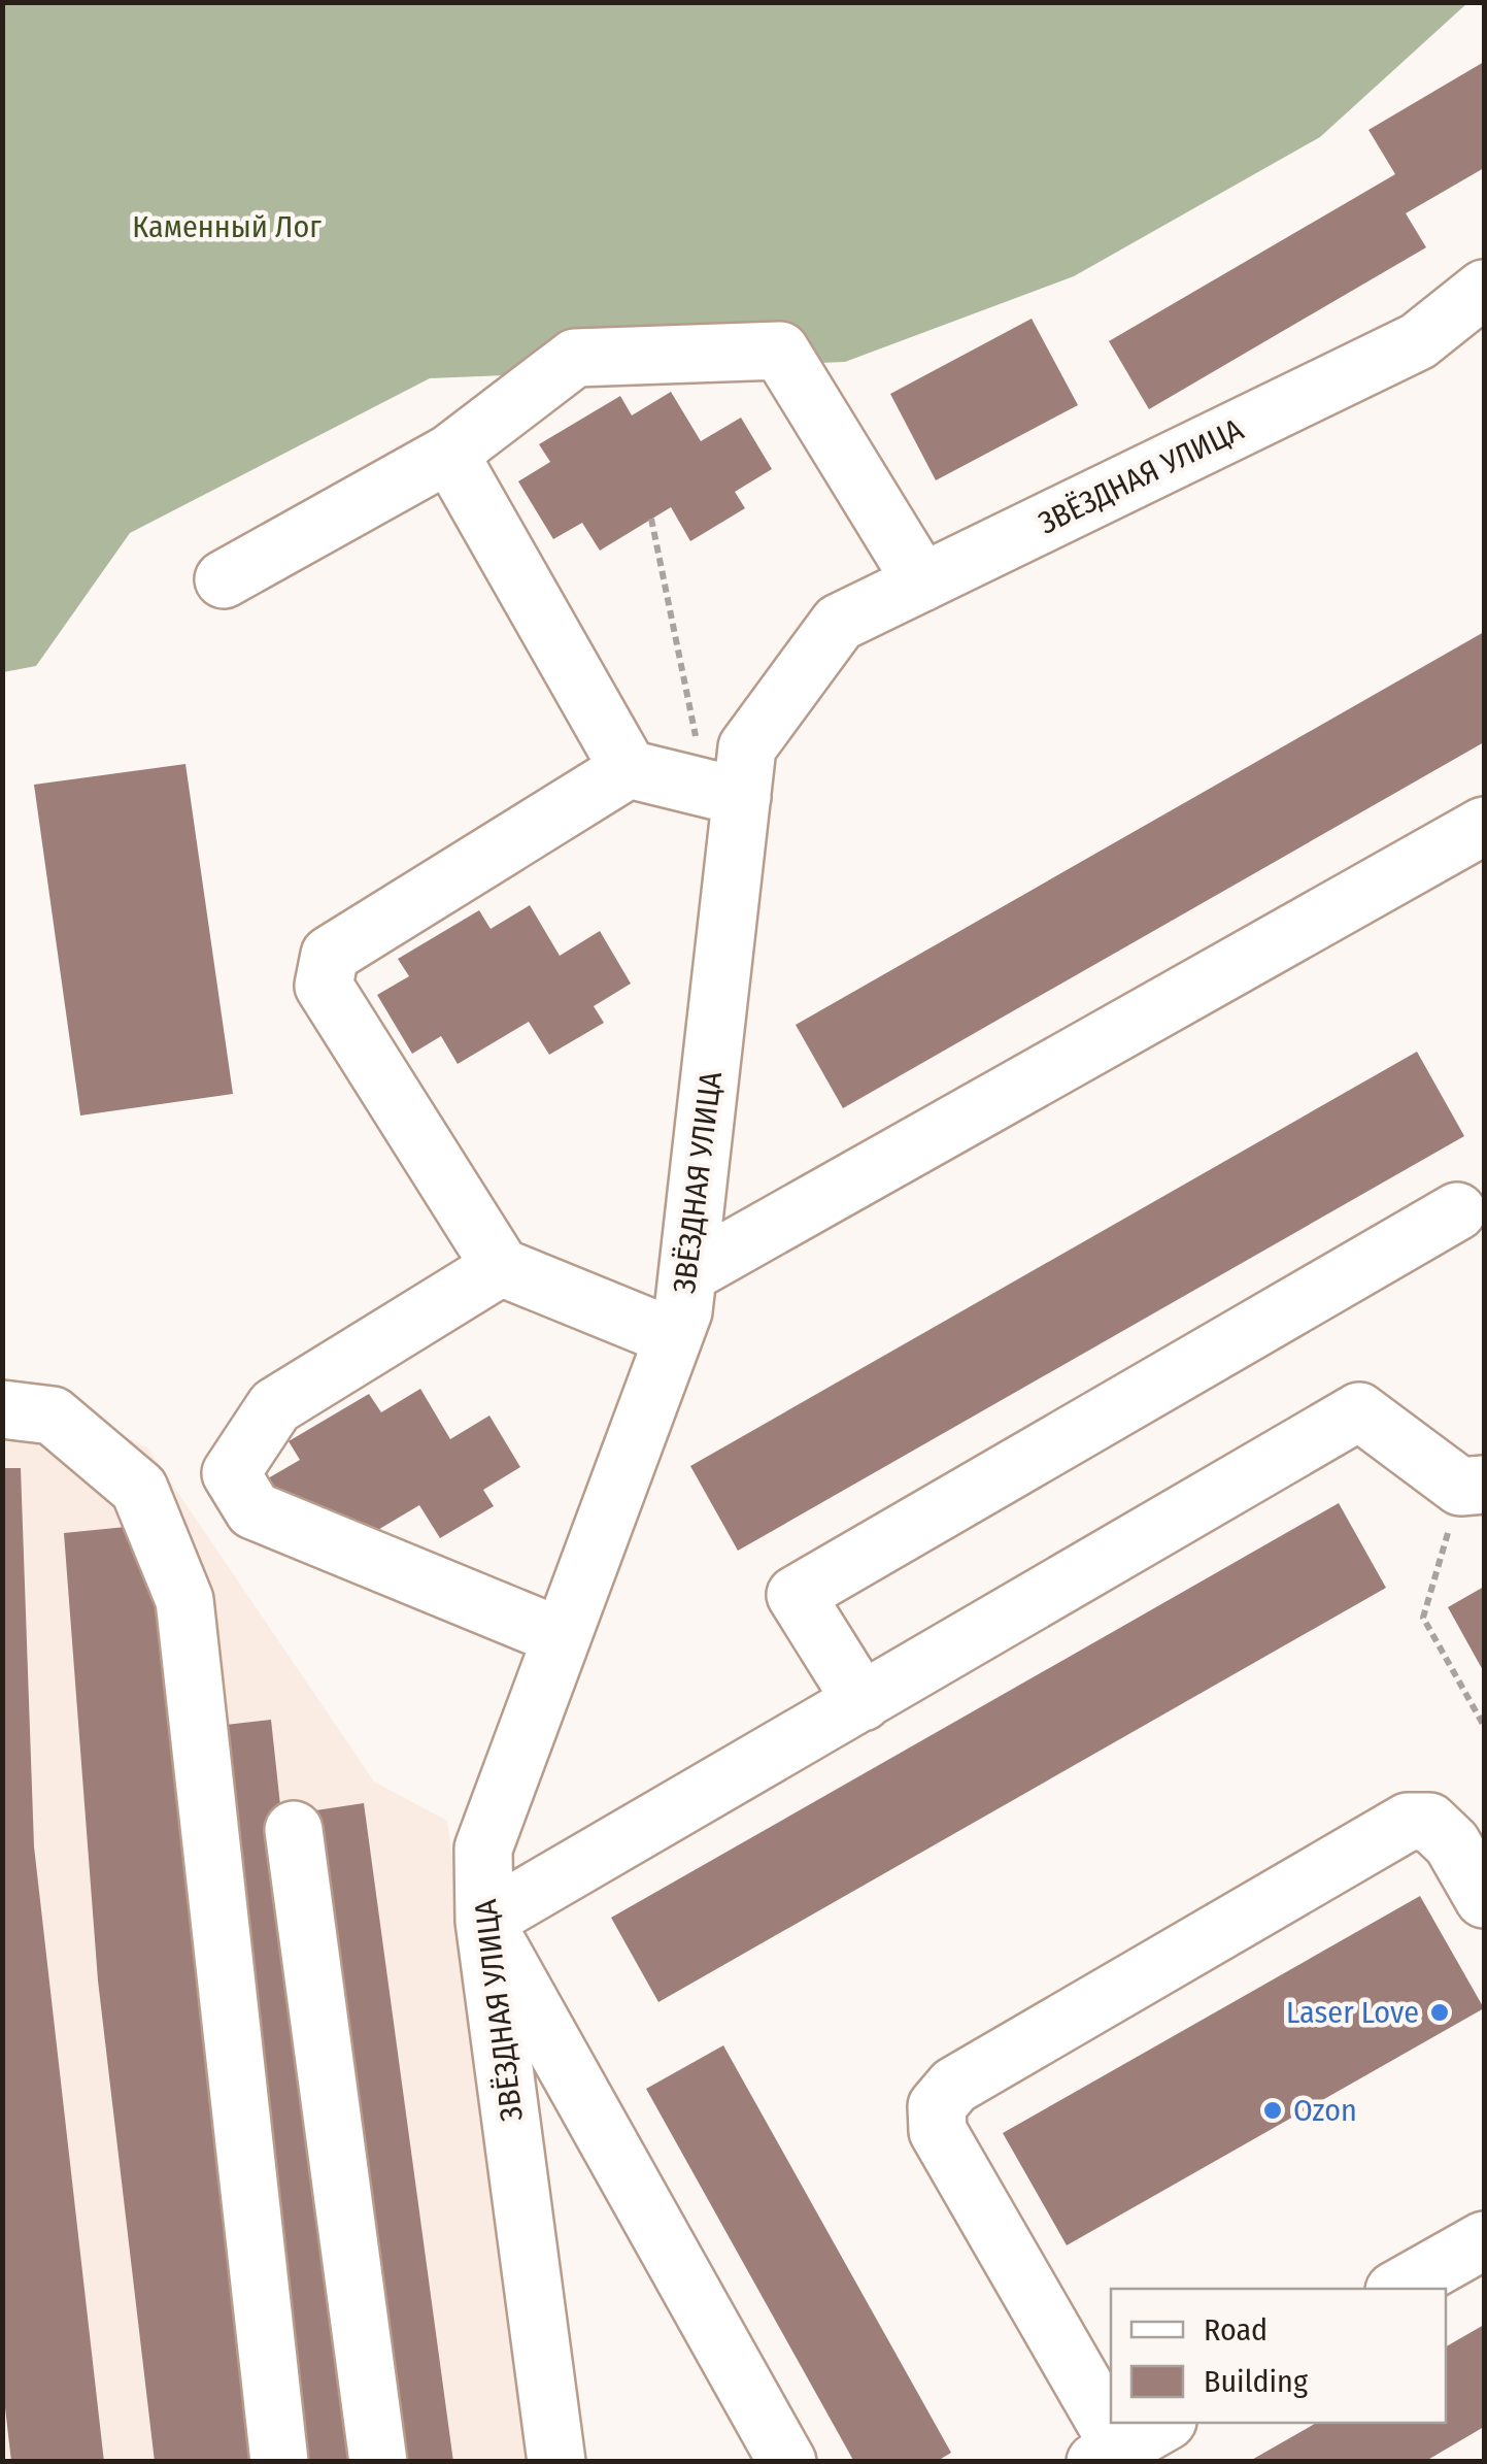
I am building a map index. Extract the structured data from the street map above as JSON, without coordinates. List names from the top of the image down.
{
  "streets": {
    "street": ["ЗВЁЗДНАЯ УЛИЦА"]
  },
  "parks": ["Каменный Лог"],
  "places": ["Laser Love", "Ozon"],
  "legend": ["Road", "Building"]
}
